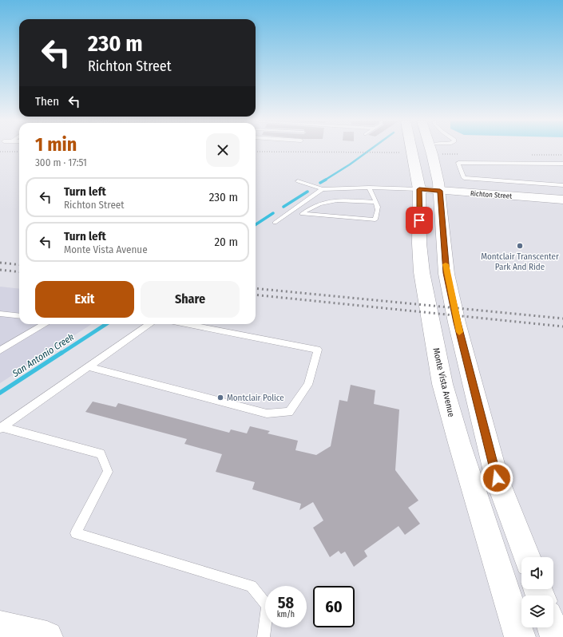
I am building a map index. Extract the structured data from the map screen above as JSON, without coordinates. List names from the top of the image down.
{
  "streets": {
    "main road": ["Richton Street", "Monte Vista Avenue"]
  },
  "crossings": [
    ["Richton Street", "Monte Vista Avenue"]
  ],
  "water": ["San Antonio Creek"],
  "places": ["Montclair Transcenter Park And Ride", "Montclair Police"],
  "page": {
    "turn": ["230 m", "Richton Street"],
    "then": "Then",
    "heading": ["1 min", "300 m · 17:51"],
    "list": [
      {
        "name": "Turn left",
        "note": "Richton Street",
        "value": "230 m"
      },
      {
        "name": "Turn left",
        "note": "Monte Vista Avenue",
        "value": "20 m"
      }
    ],
    "buttons": ["Exit", "Share"],
    "speed": "58 km/h",
    "limit": "60"
  }
}
